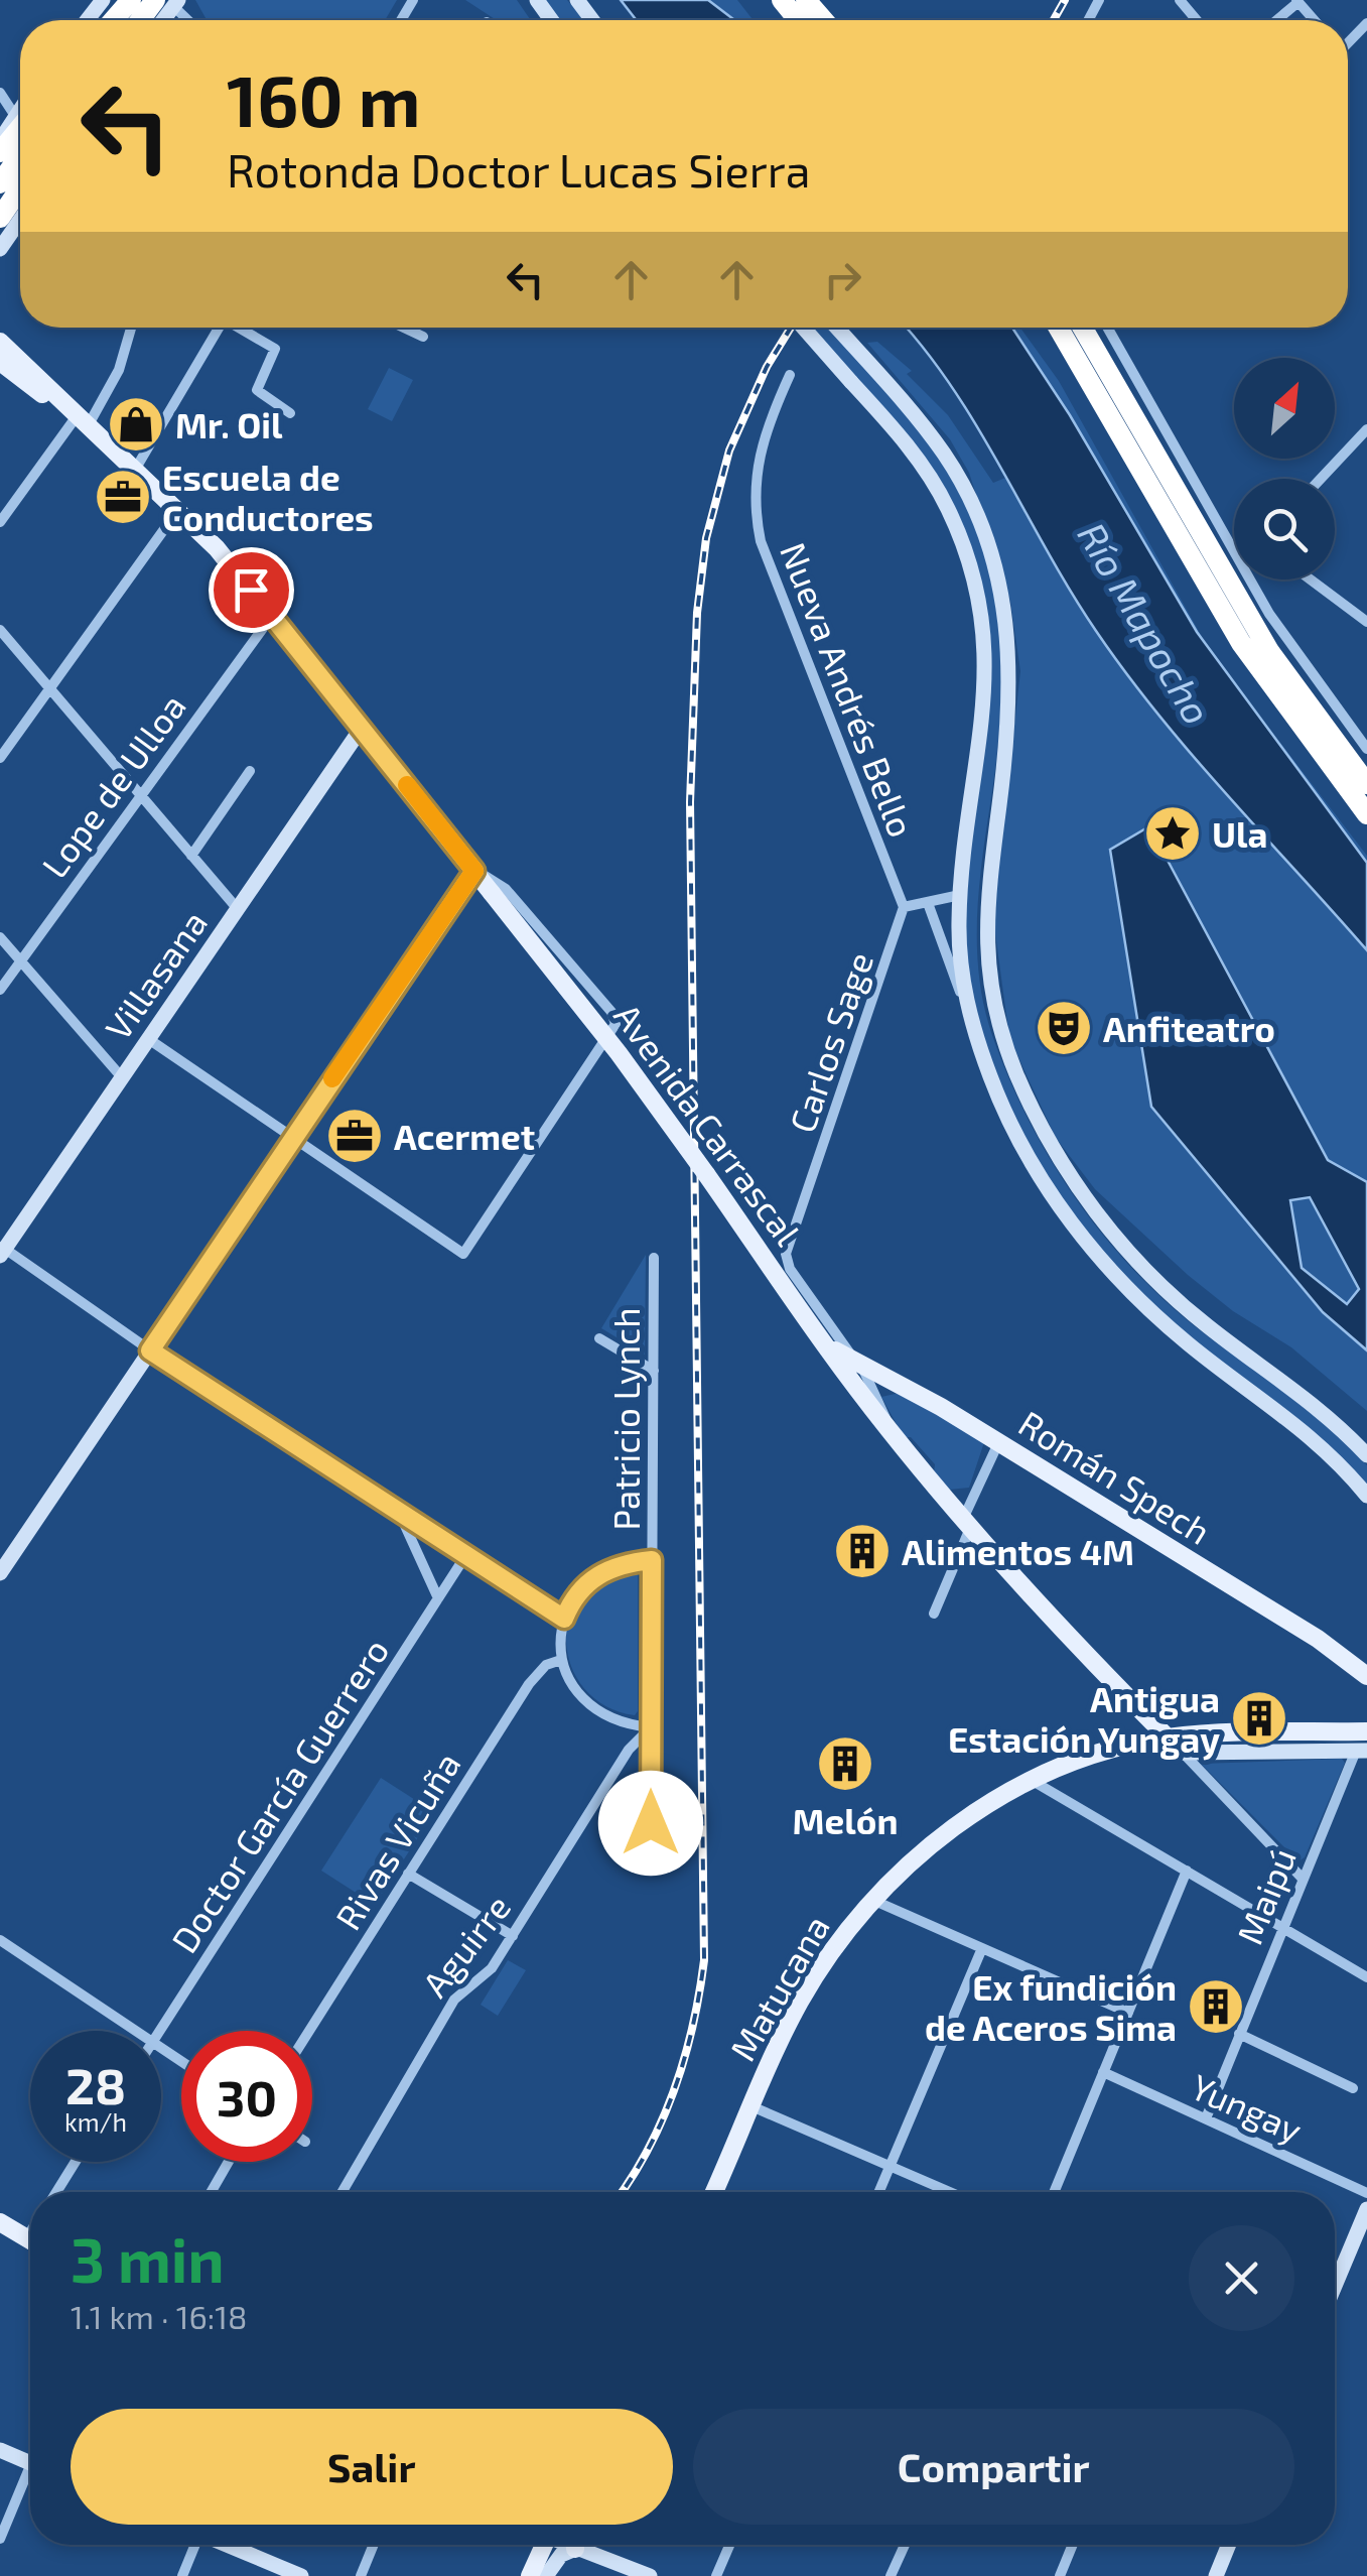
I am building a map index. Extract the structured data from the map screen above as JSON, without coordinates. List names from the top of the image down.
{
  "streets": {
    "main road": [
      "Villasana",
      "Avenida Carrascal",
      "Román Spech",
      "Matucana"
    ],
    "street": [
      "Nueva Andrés Bello",
      "Lope de Ulloa",
      "Carlos Sage",
      "Patricio Lynch",
      "Doctor García Guerrero",
      "Rivas Vicuña",
      "Maipú",
      "Aguirre",
      "Yungay"
    ]
  },
  "crossings": [
    ["Nueva Andrés Bello", "Carlos Sage"],
    ["Lope de Ulloa", "Avenida Carrascal"],
    ["Villasana", "Avenida Carrascal"],
    ["Carlos Sage", "Avenida Carrascal"],
    ["Carlos Sage", "Román Spech"],
    ["Avenida Carrascal", "Román Spech"],
    ["Avenida Carrascal", "Maipú"],
    ["Avenida Carrascal", "Matucana"],
    ["Patricio Lynch", "Aguirre"],
    ["Maipú", "Yungay"]
  ],
  "water": ["Río Mapocho"],
  "places": {
    "shop": ["Mr. Oil"],
    "office": ["Escuela de Conductores", "Acermet"],
    "place": ["Ula"],
    "theatre": ["Anfiteatro"],
    "building": [
      "Alimentos 4M",
      "Antigua Estación Yungay",
      "Melón",
      "Ex fundición de Aceros Sima"
    ]
  },
  "north": "top right",
  "page": {
    "turn": ["160 m", "Rotonda Doctor Lucas Sierra"],
    "speed": "28 km/h",
    "limit": "30",
    "heading": ["3 min", "1.1 km · 16:18"],
    "buttons": ["Salir", "Compartir"]
  }
}
